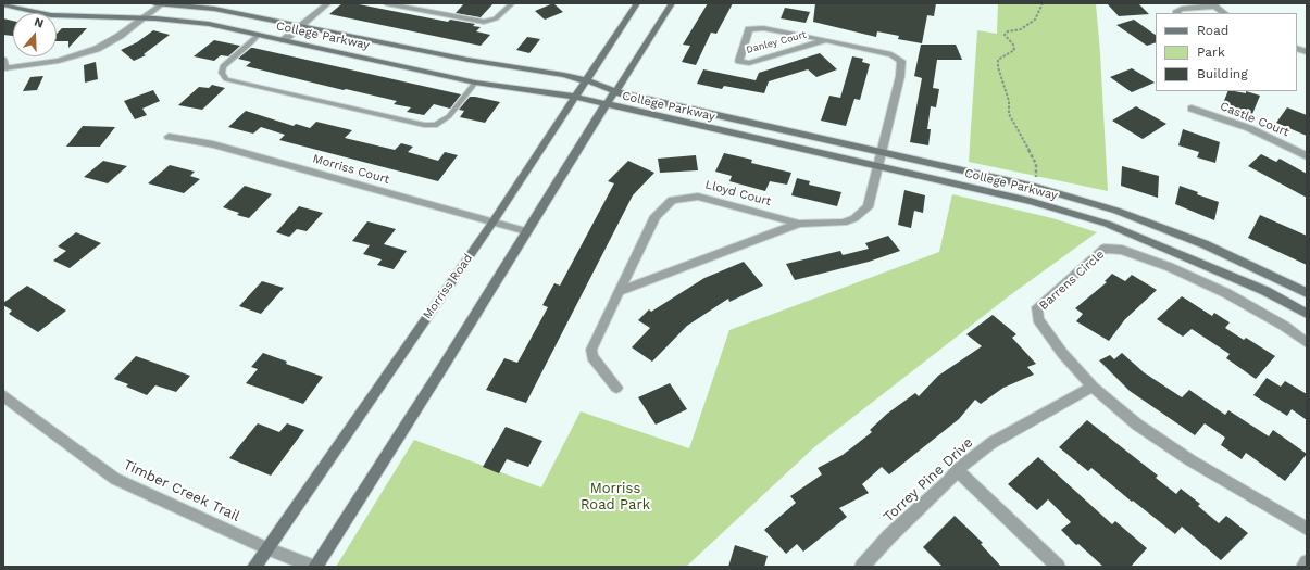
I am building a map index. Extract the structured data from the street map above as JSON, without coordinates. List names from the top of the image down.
{
  "streets": {
    "main road": ["College Parkway", "Morriss Road"],
    "street": [
      "Danley Court",
      "Castle Court",
      "Morriss Court",
      "Lloyd Court",
      "Barrens Circle",
      "Torrey Pine Drive",
      "Timber Creek Trail"
    ]
  },
  "crossings": [
    ["College Parkway", "Danley Court"],
    ["College Parkway", "Lloyd Court"],
    ["College Parkway", "Morriss Road"],
    ["Danley Court", "Lloyd Court"],
    ["Morriss Court", "Morriss Road"],
    ["Barrens Circle", "Torrey Pine Drive"],
    ["Morriss Road", "Timber Creek Trail"]
  ],
  "parks": ["Morriss Road Park"],
  "legend": ["Road", "Park", "Building"],
  "north": "top"
}
